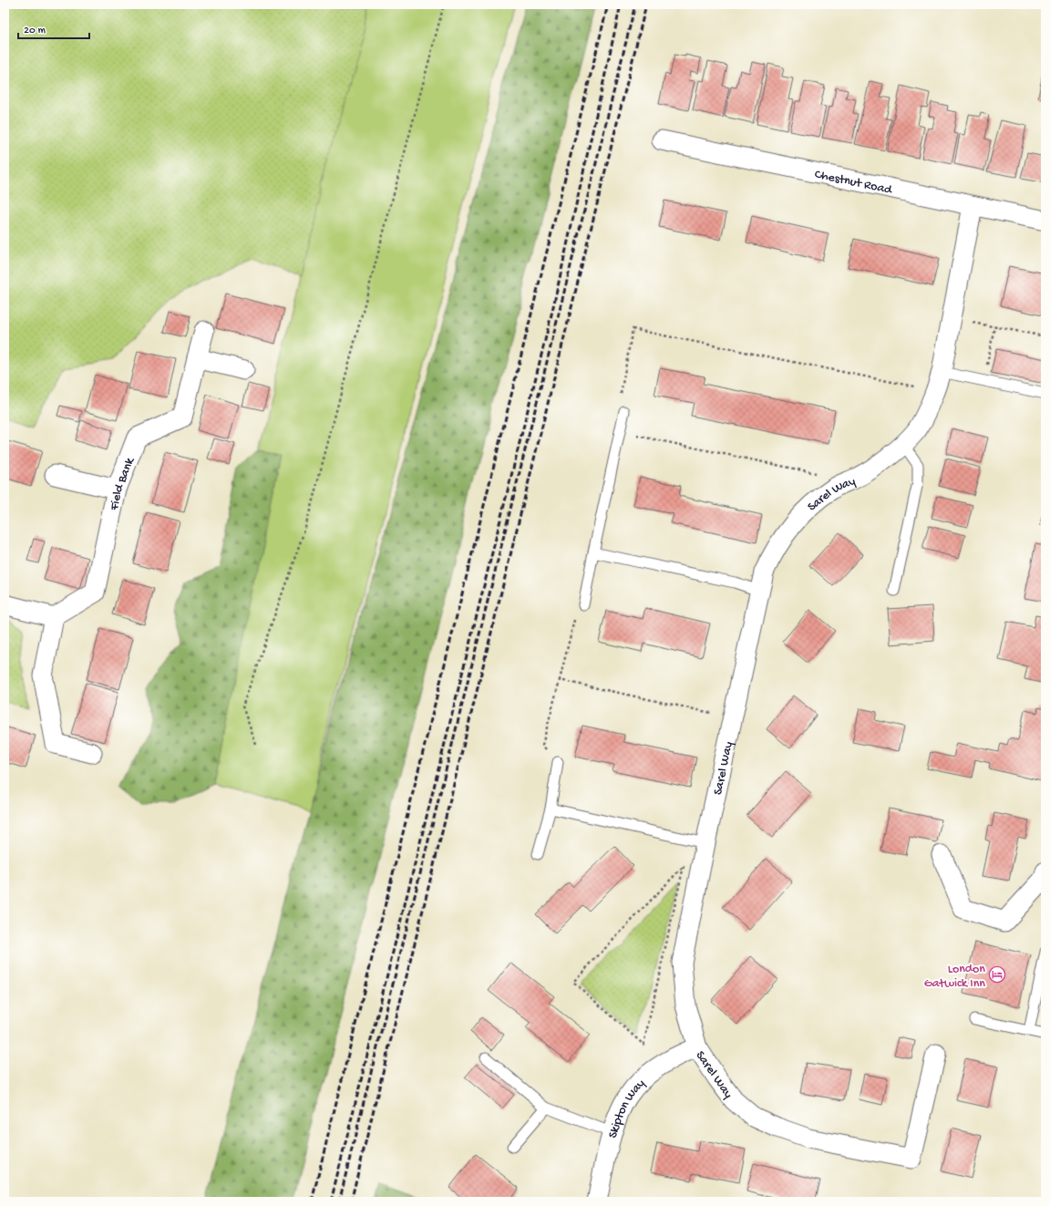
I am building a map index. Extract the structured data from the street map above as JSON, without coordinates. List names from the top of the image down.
{
  "streets": {
    "street": [
      "Chestnut Road",
      "Field Bank",
      "Sarel Way",
      "Skipton Way"
    ]
  },
  "crossings": [
    ["Chestnut Road", "Sarel Way"],
    ["Sarel Way", "Skipton Way"]
  ],
  "places": {
    "hotel": ["London Gatwick Inn"]
  },
  "scale_bar": "20 m"
}
